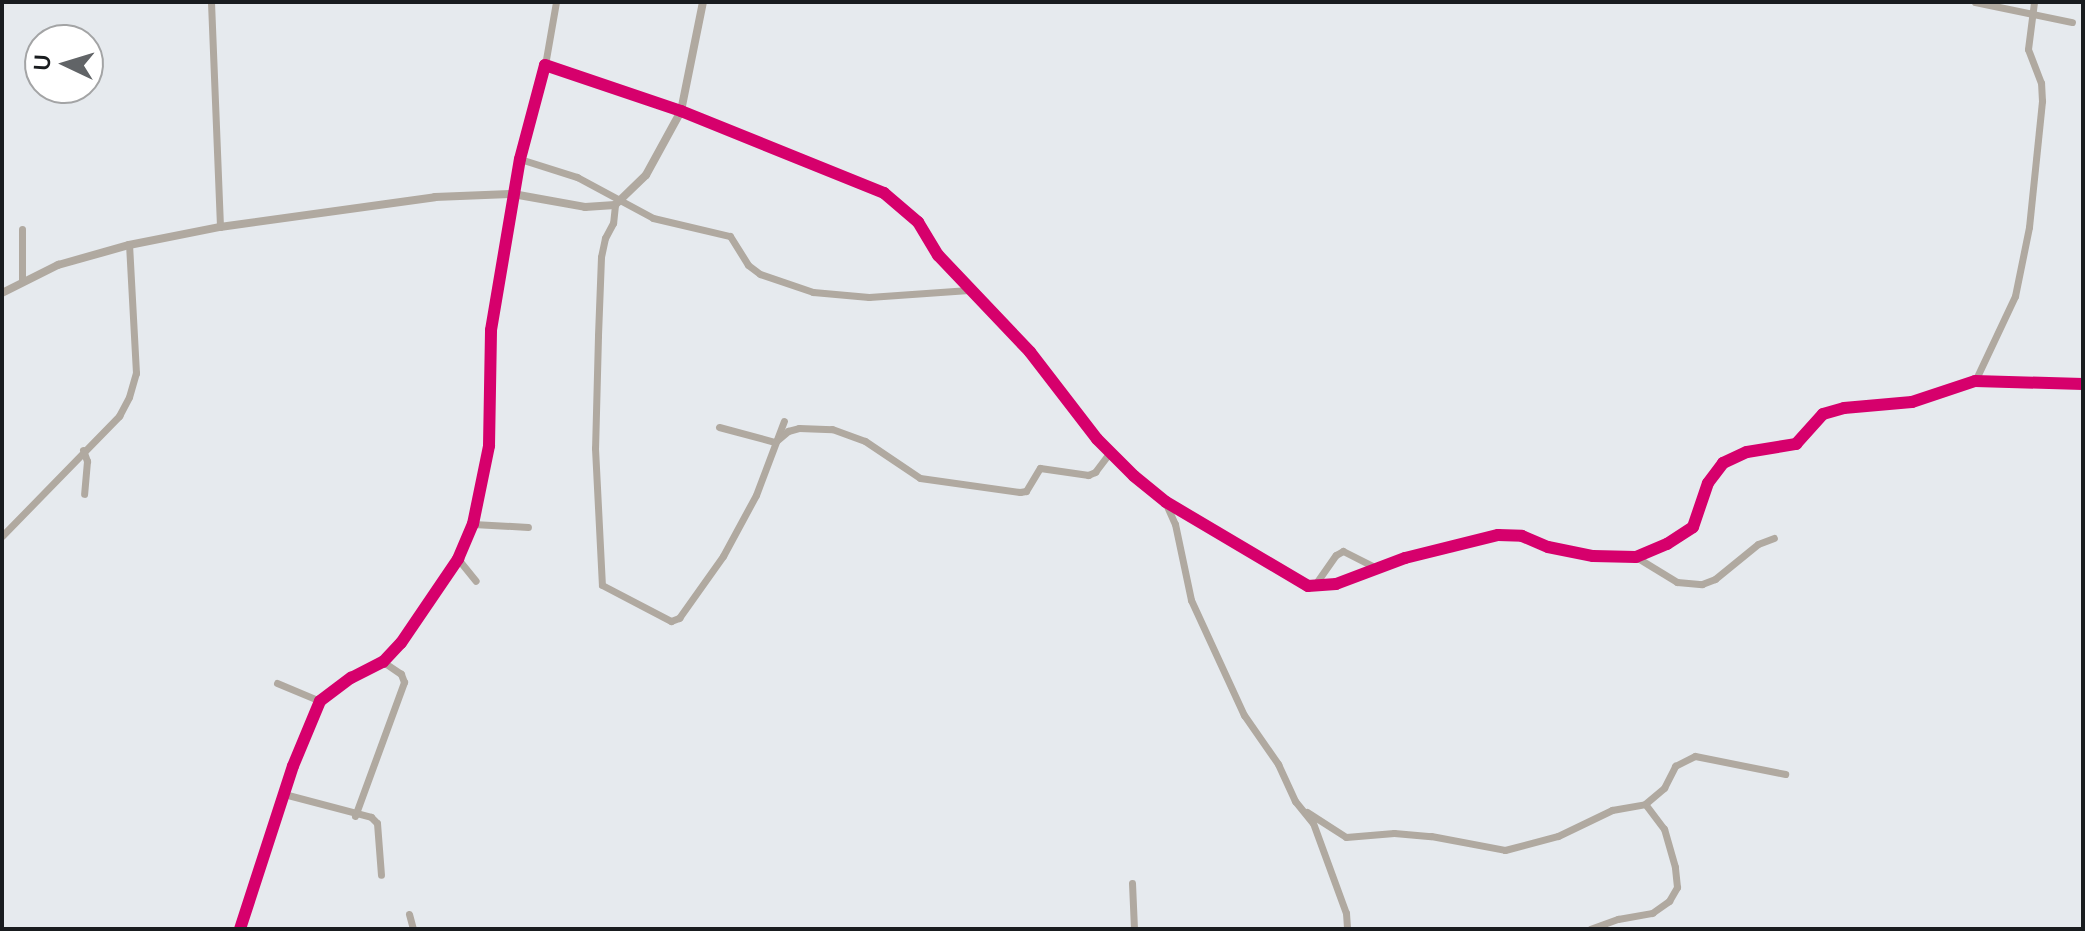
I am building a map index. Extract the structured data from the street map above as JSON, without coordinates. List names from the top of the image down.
{
  "north": "left"
}
